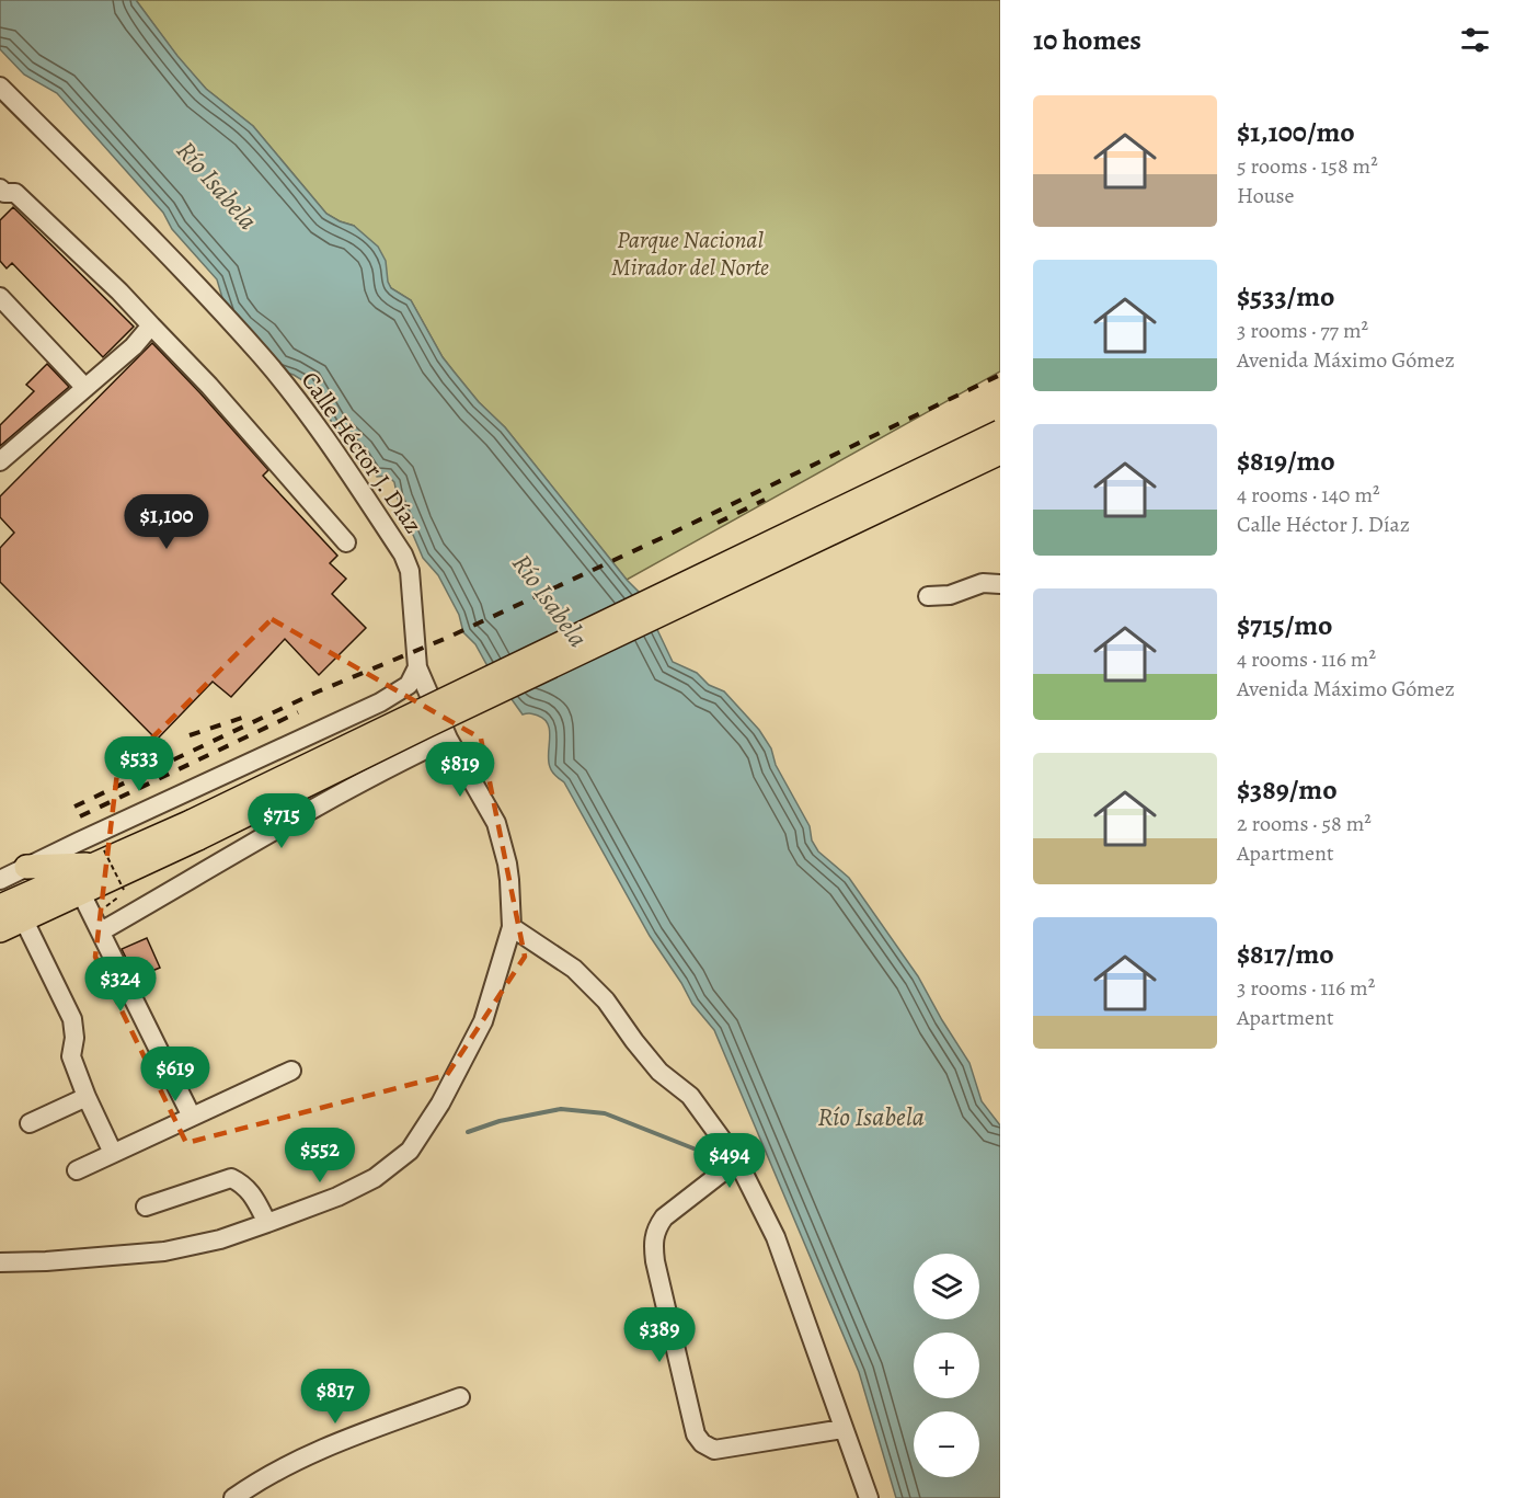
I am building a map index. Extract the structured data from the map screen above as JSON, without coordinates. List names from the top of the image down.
{
  "streets": {
    "street": ["Calle Héctor J. Díaz"]
  },
  "water": ["Río Isabela"],
  "parks": ["Parque Nacional Mirador del Norte"],
  "page": {
    "heading": "10 homes",
    "list": [
      {
        "name": "$1,100/mo",
        "note": "5 rooms · 158 m² · House"
      },
      {
        "name": "$533/mo",
        "note": "3 rooms · 77 m² · Avenida Máximo Gómez"
      },
      {
        "name": "$819/mo",
        "note": "4 rooms · 140 m² · Calle Héctor J. Díaz"
      },
      {
        "name": "$715/mo",
        "note": "4 rooms · 116 m² · Avenida Máximo Gómez"
      },
      {
        "name": "$389/mo",
        "note": "2 rooms · 58 m² · Apartment"
      },
      {
        "name": "$817/mo",
        "note": "3 rooms · 116 m² · Apartment"
      }
    ],
    "price": [
      "$1,100",
      "$533",
      "$819",
      "$715",
      "$324",
      "$619",
      "$552",
      "$494",
      "$389",
      "$817"
    ],
    "map_buttons": ["+", "−"]
  }
}
